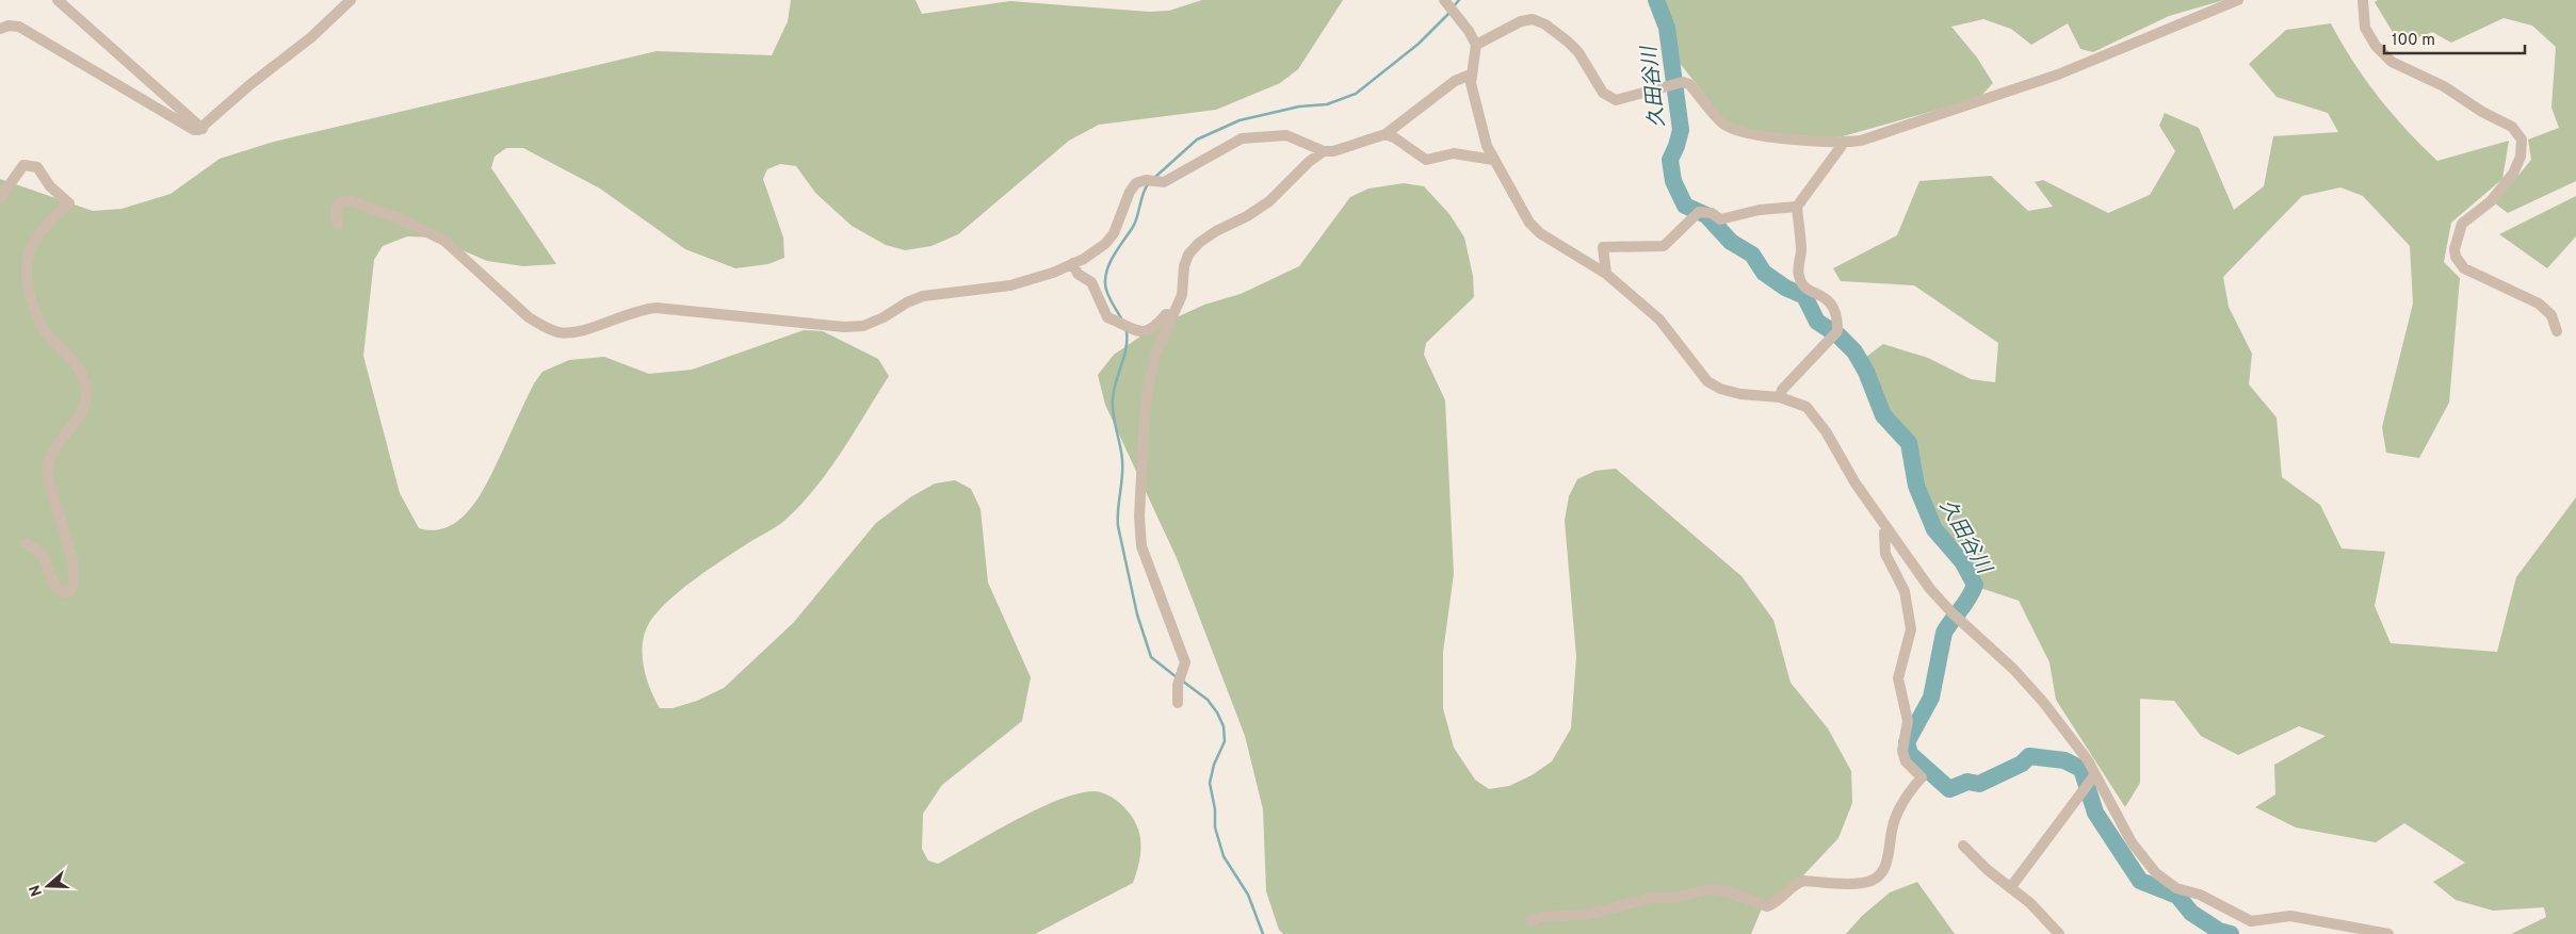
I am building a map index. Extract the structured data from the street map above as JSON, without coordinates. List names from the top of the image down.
{
  "water": ["久田谷川"],
  "scale_bar": "100 m",
  "north": "left"
}
